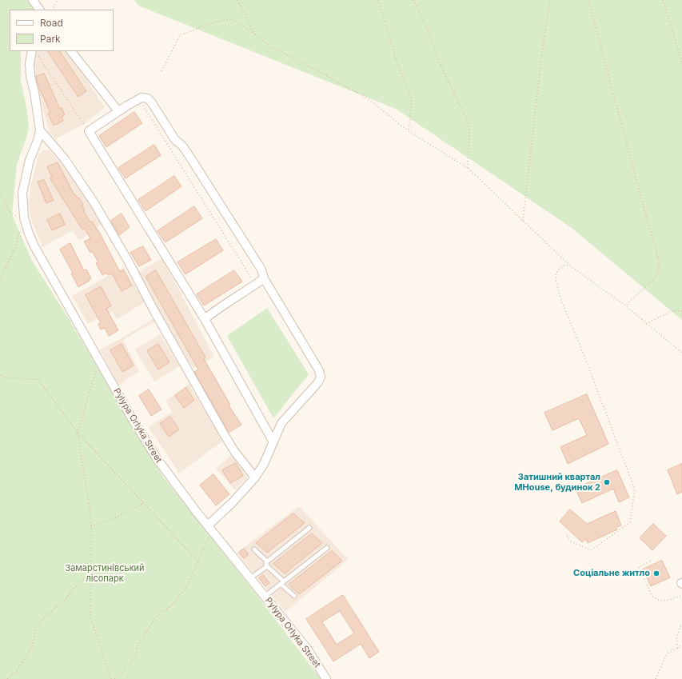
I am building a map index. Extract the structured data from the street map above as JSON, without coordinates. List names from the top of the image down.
{
  "streets": {
    "street": ["Pylypa Orlyka Street"]
  },
  "parks": ["Замарстинівський лісопарк"],
  "places": ["Затишний квартал MHouse, будинок 2", "Соціальне житло"],
  "legend": ["Road", "Park"]
}
